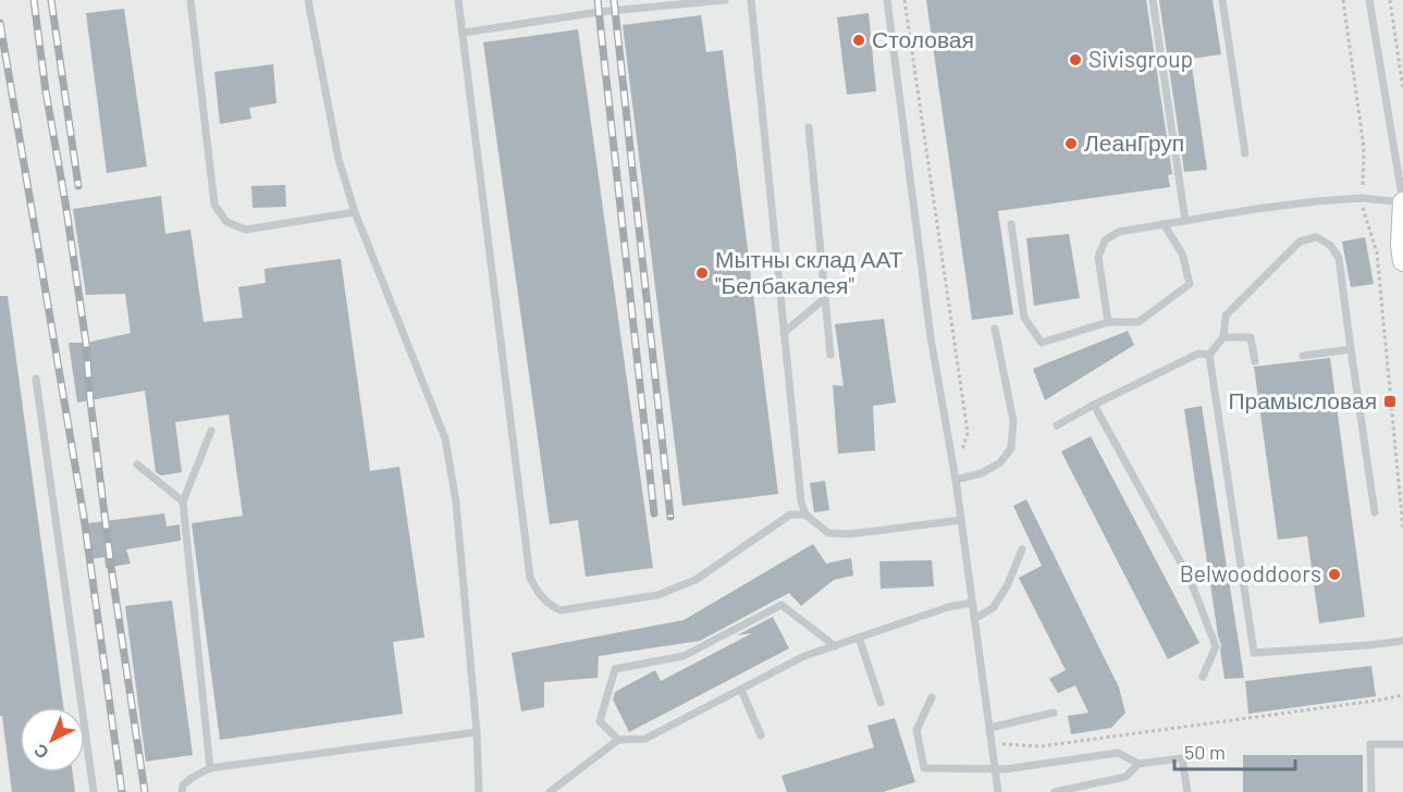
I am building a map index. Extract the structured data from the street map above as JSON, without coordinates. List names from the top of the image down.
{
  "places": {
    "other": [
      "Столовая",
      "Sivisgroup",
      "ЛеанГруп",
      "Мытны склад ААТ \"Белбакалея\"",
      "Belwooddoors"
    ],
    "transit": ["Прамысловая"]
  },
  "scale_bar": "50 m",
  "north": "bottom left"
}
